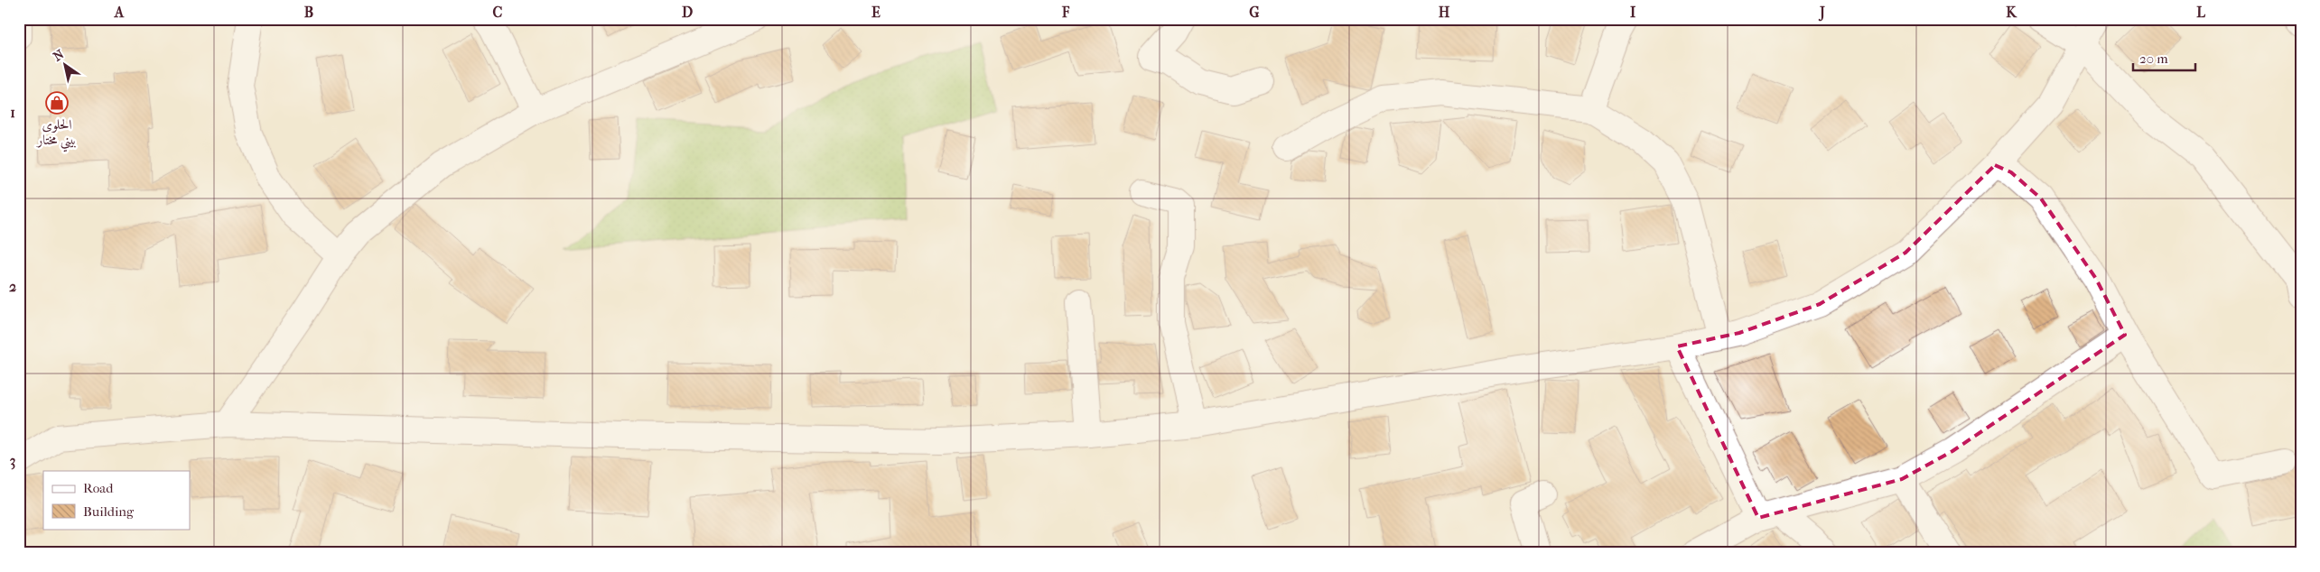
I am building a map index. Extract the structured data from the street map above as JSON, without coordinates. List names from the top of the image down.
{
  "places": {
    "shop": ["الحلوى بيني مختار"]
  },
  "legend": ["Road", "Building"],
  "scale_bar": "20 m",
  "north": "top left",
  "grid": {
    "columns": [
      "A",
      "B",
      "C",
      "D",
      "E",
      "F",
      "G",
      "H",
      "I",
      "J",
      "K",
      "L"
    ],
    "rows": ["1", "2", "3"]
  }
}
